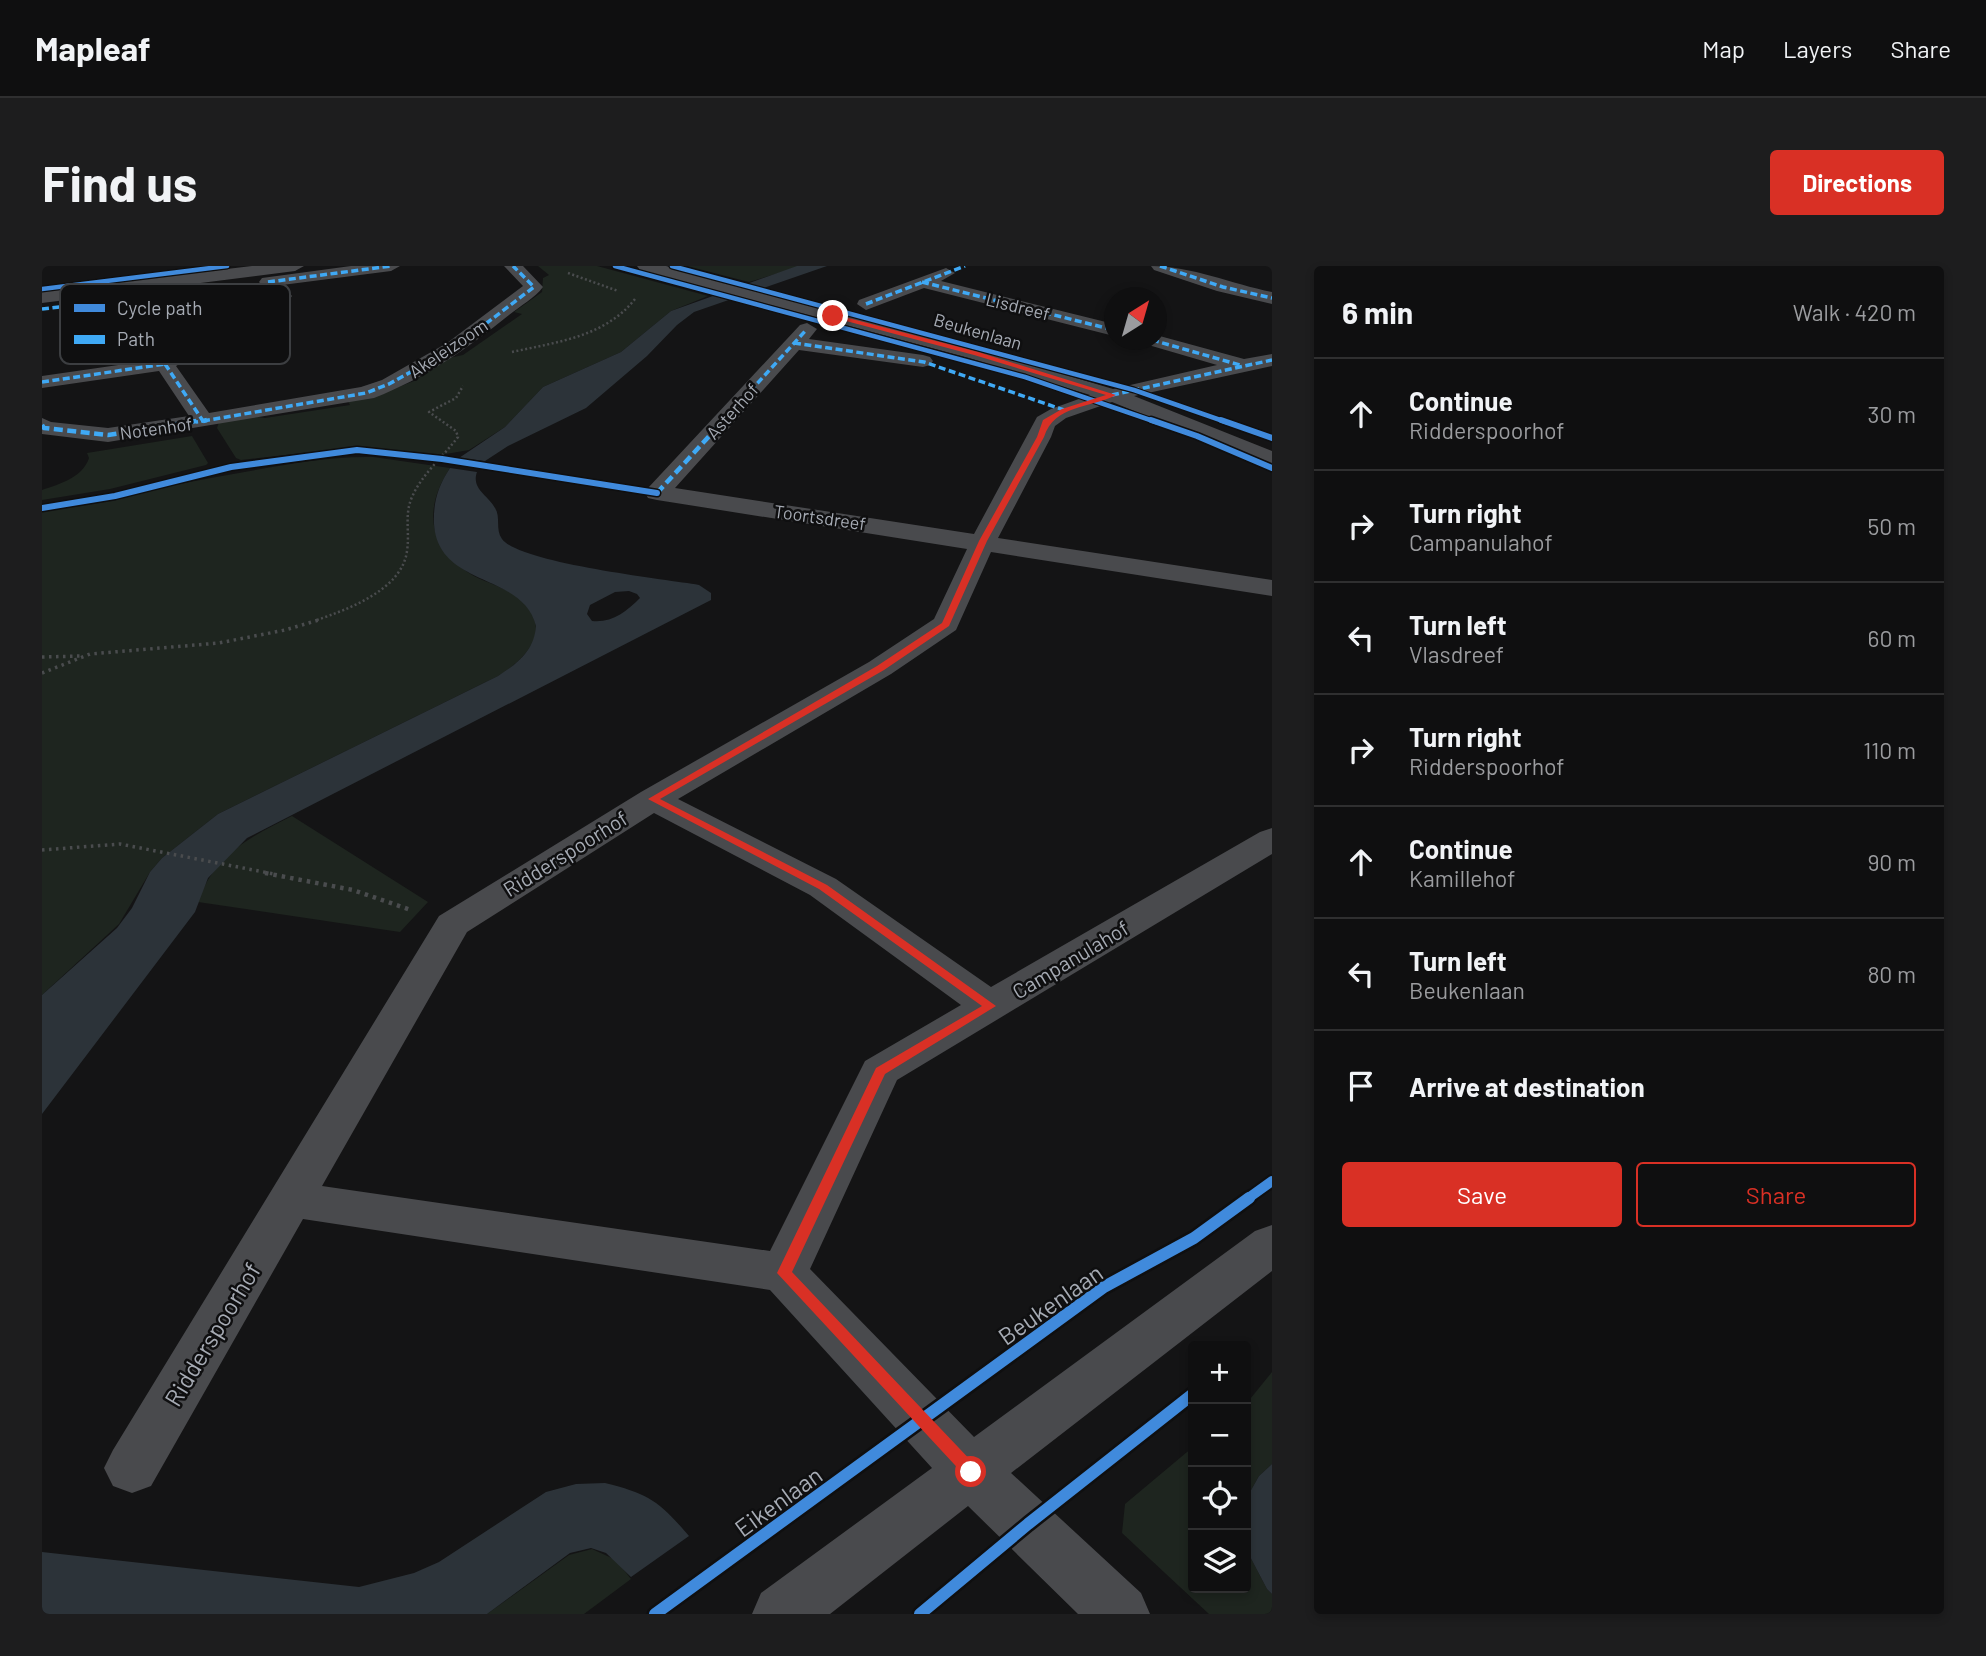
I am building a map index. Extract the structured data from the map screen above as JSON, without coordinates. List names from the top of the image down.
{
  "streets": {
    "street": [
      "Lisdreef",
      "Beukenlaan",
      "Akeleizoom",
      "Asterhof",
      "Notenhof",
      "Toortsdreef",
      "Ridderspoorhof",
      "Campanulahof"
    ],
    "cycle path": ["Eikenlaan"]
  },
  "crossings": [
    ["Akeleizoom", "Notenhof"],
    ["Asterhof", "Toortsdreef"],
    ["Asterhof", "Ridderspoorhof"],
    ["Toortsdreef", "Ridderspoorhof"]
  ],
  "legend": ["Cycle path", "Path"],
  "north": "top right",
  "page": {
    "header": "Mapleaf",
    "nav": ["Map", "Layers", "Share"],
    "buttons": [
      "Directions",
      ["Save", "Share"]
    ],
    "title": "Find us",
    "heading": ["6 min", "Walk · 420 m"],
    "list": [
      ["Continue", "Ridderspoorhof", "30 m"],
      ["Turn right", "Campanulahof", "50 m"],
      ["Turn left", "Vlasdreef", "60 m"],
      ["Turn right", "Ridderspoorhof", "110 m"],
      ["Continue", "Kamillehof", "90 m"],
      ["Turn left", "Beukenlaan", "80 m"],
      "Arrive at destination"
    ],
    "map_buttons": ["+", "−"]
  }
}
